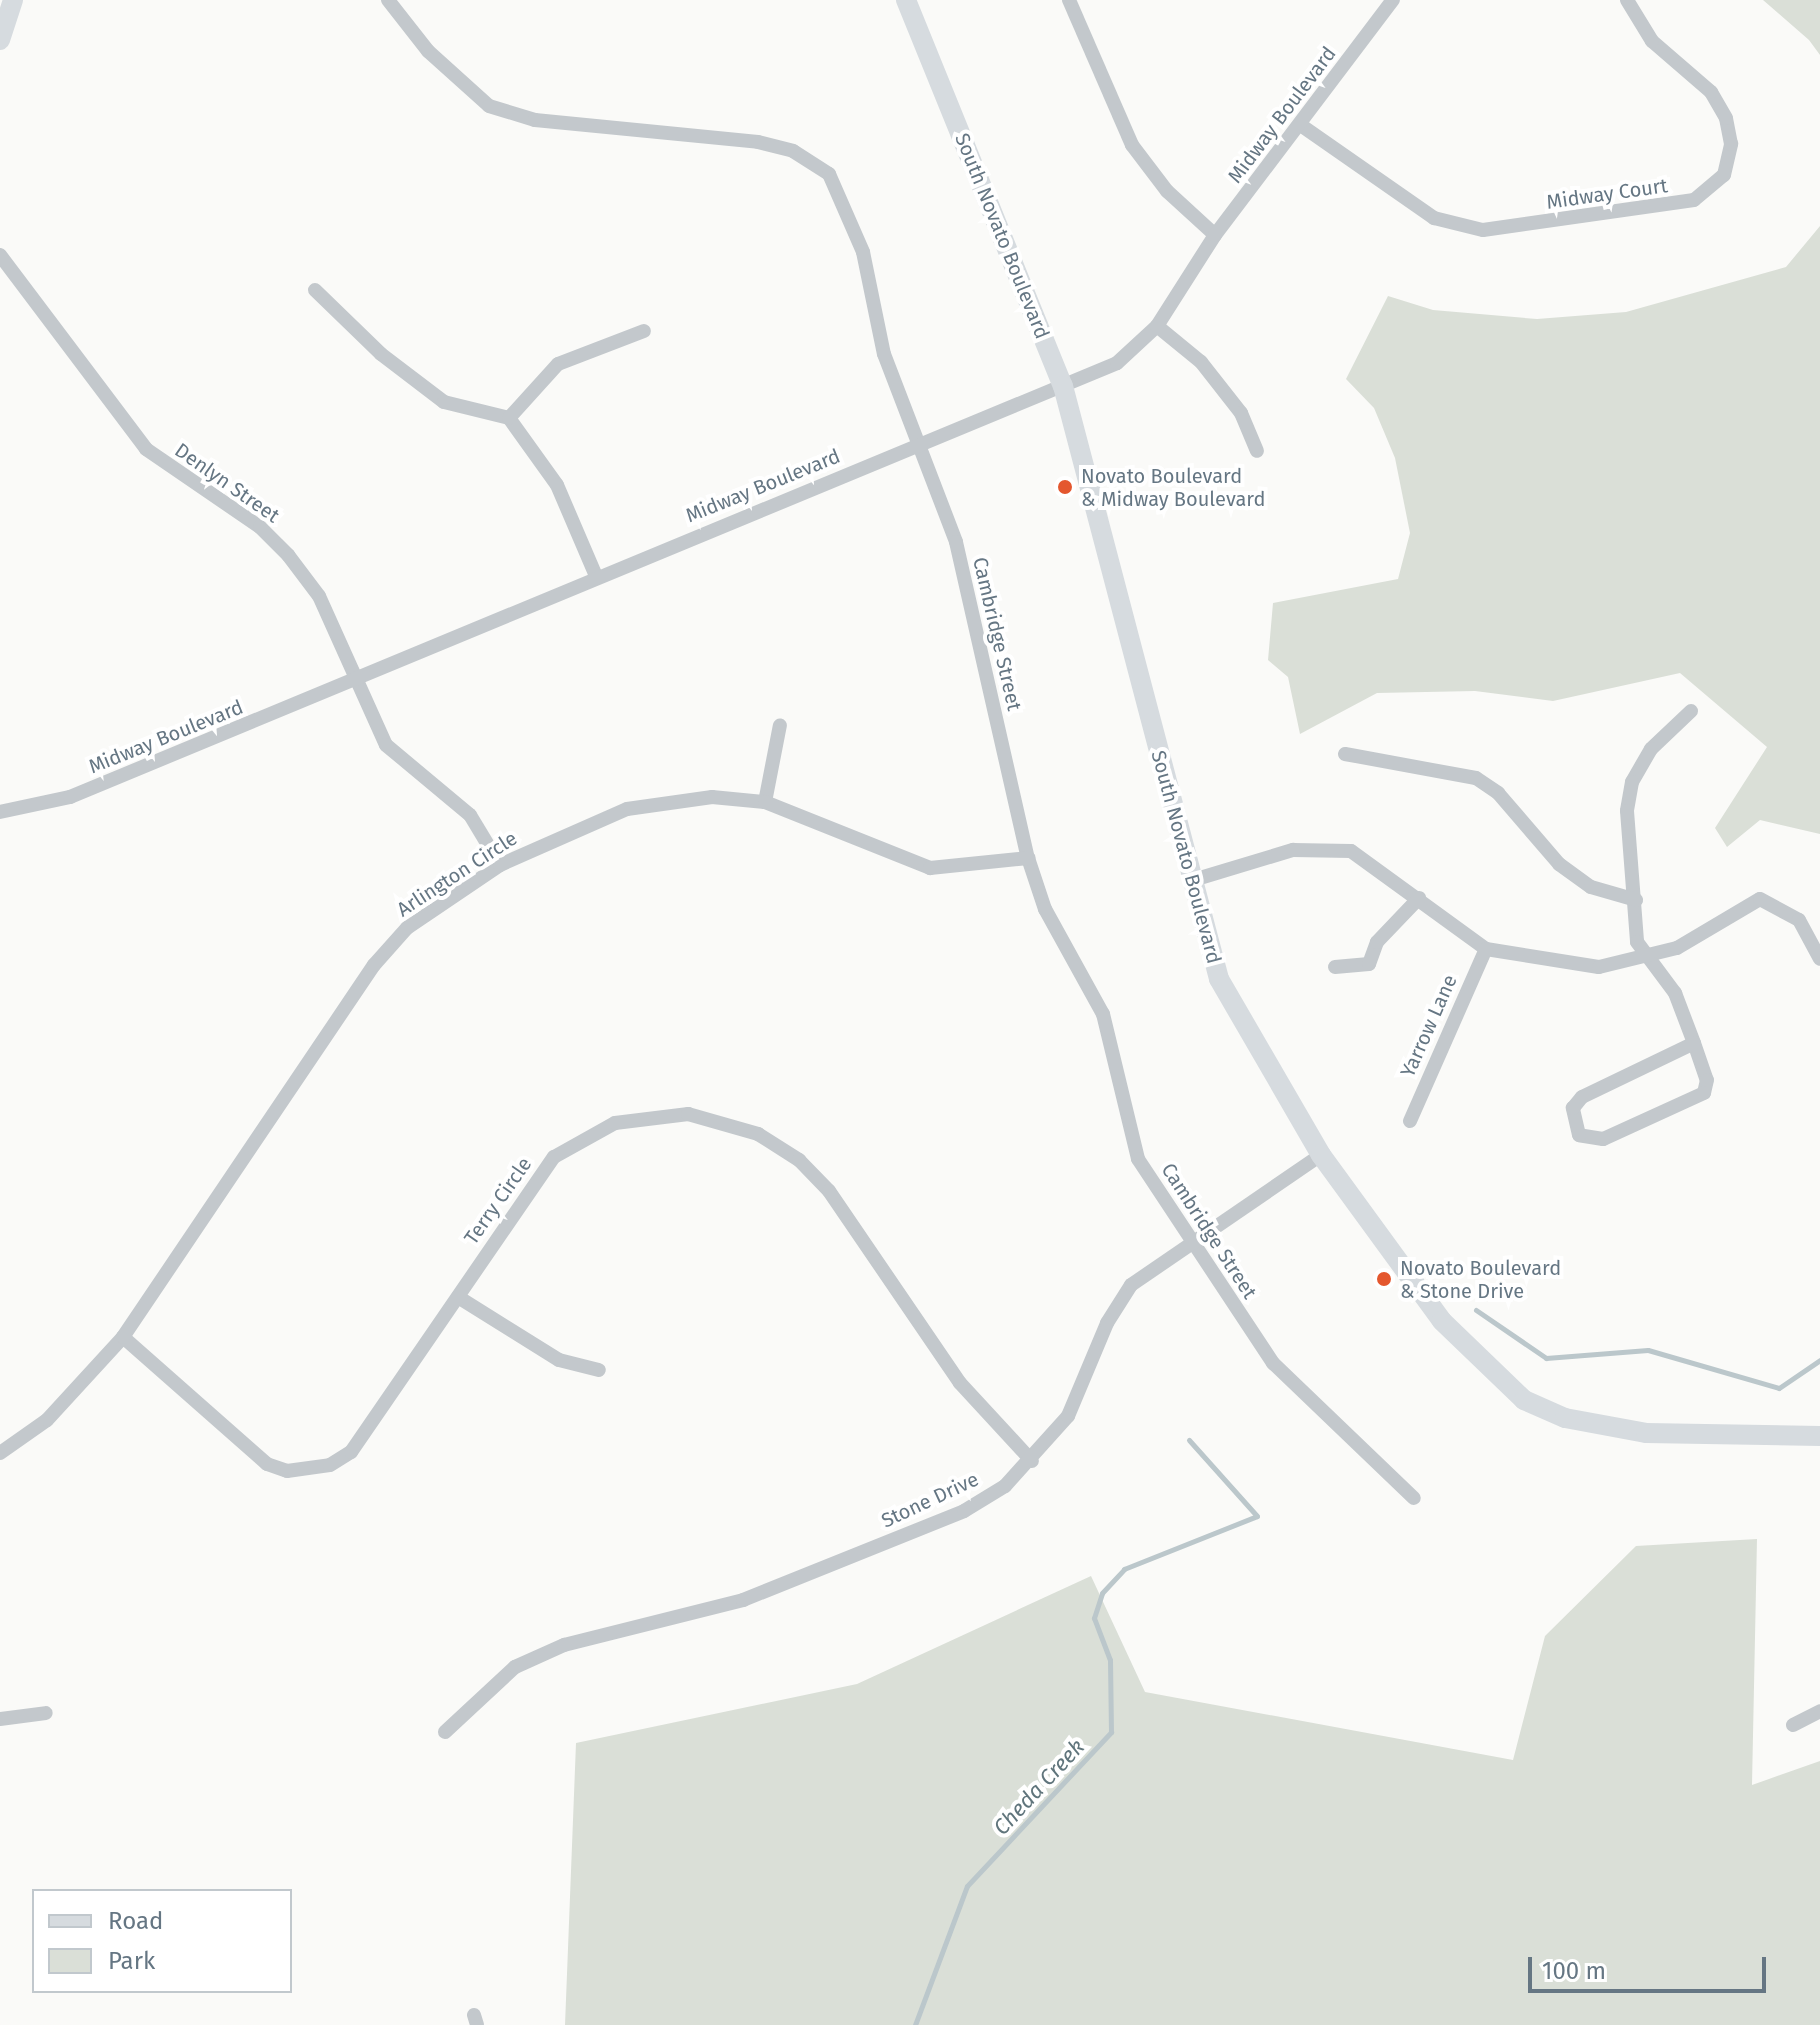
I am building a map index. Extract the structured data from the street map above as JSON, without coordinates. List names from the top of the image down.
{
  "streets": {
    "main road": ["South Novato Boulevard"],
    "street": [
      "Midway Boulevard",
      "Midway Court",
      "Denlyn Street",
      "Cambridge Street",
      "Arlington Circle",
      "Yarrow Lane",
      "Terry Circle",
      "Stone Drive"
    ]
  },
  "crossings": [
    ["Midway Boulevard", "Midway Court"],
    ["Midway Boulevard", "South Novato Boulevard"],
    ["Midway Boulevard", "Denlyn Street"],
    ["Midway Boulevard", "Cambridge Street"],
    ["South Novato Boulevard", "Stone Drive"],
    ["Denlyn Street", "Arlington Circle"],
    ["Cambridge Street", "Arlington Circle"],
    ["Cambridge Street", "Stone Drive"],
    ["Arlington Circle", "Terry Circle"],
    ["Terry Circle", "Stone Drive"]
  ],
  "water": ["Cheda Creek"],
  "places": ["Novato Boulevard & Midway Boulevard", "Novato Boulevard & Stone Drive"],
  "legend": ["Road", "Park"],
  "scale_bar": "100 m"
}
